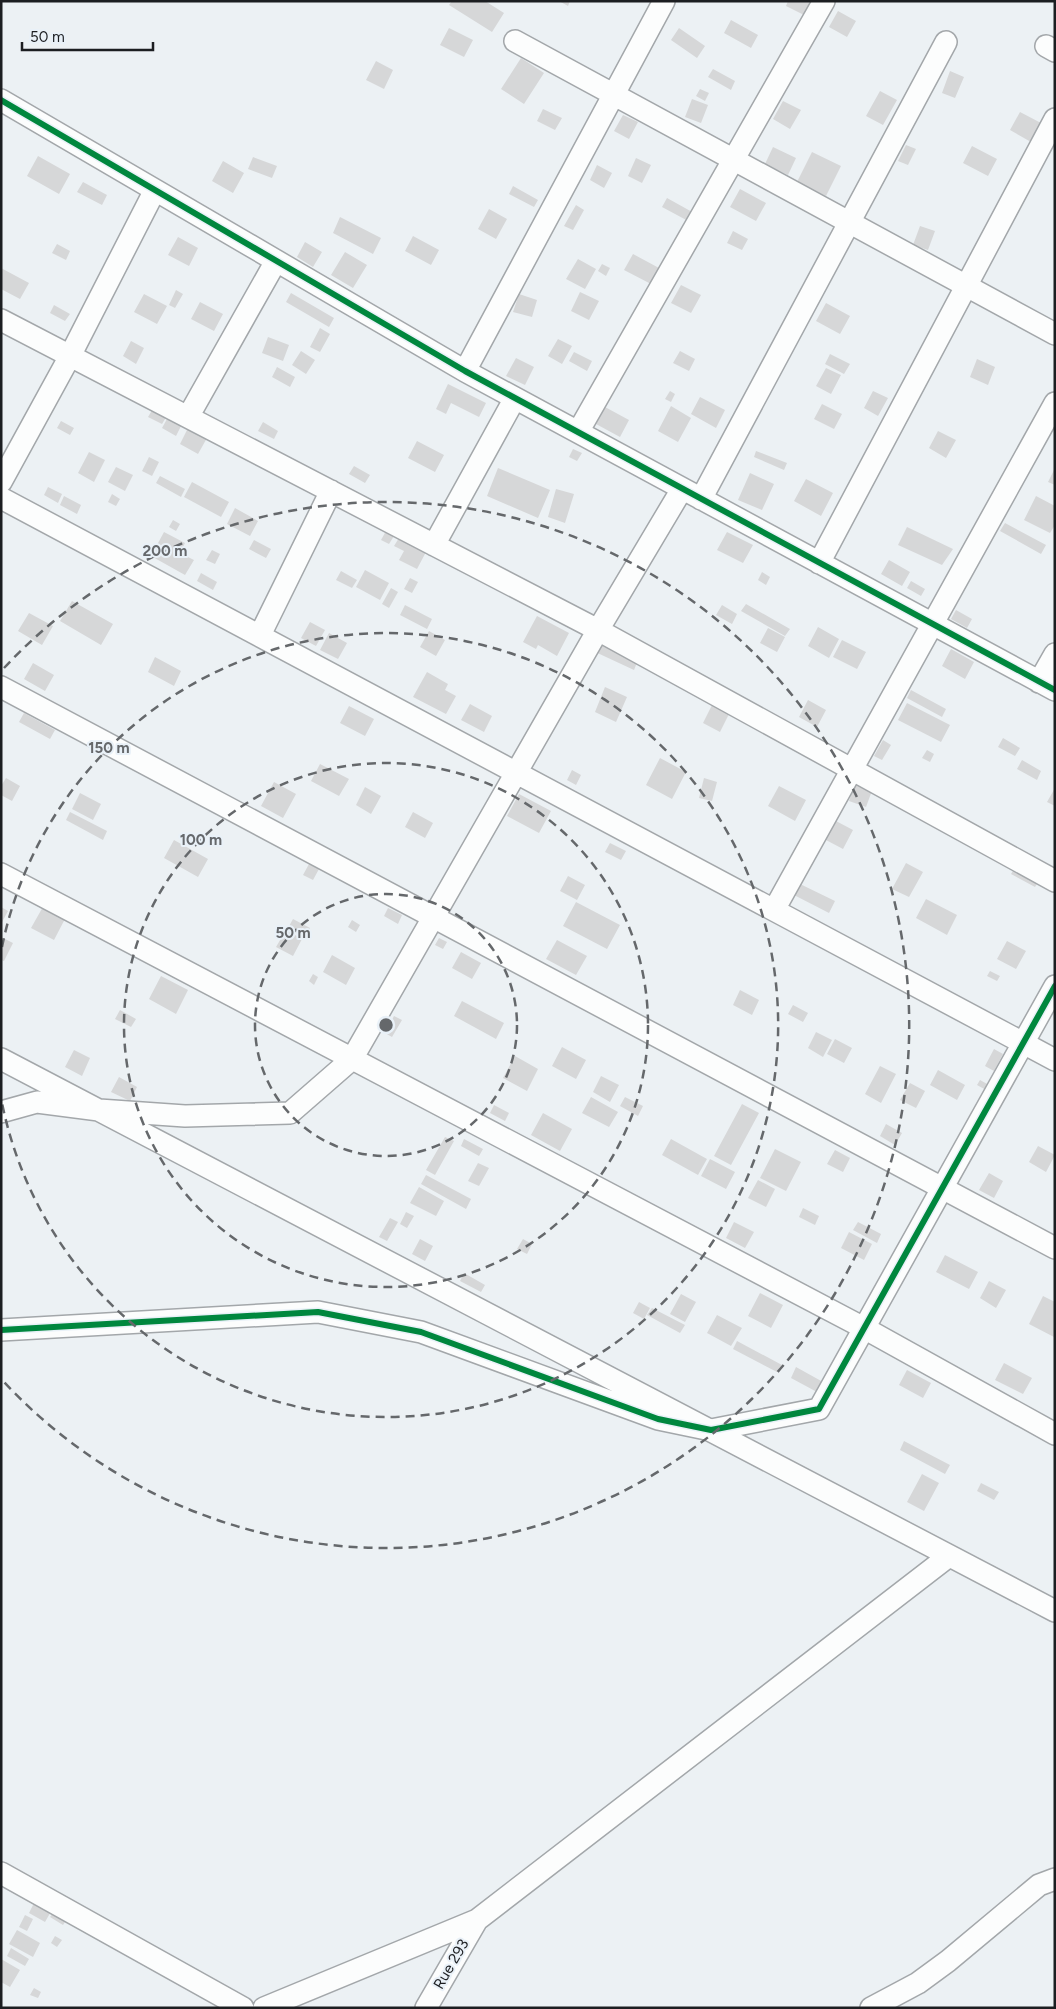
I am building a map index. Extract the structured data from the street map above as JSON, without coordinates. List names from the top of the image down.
{
  "streets": {
    "street": ["Rue 293"]
  },
  "scale_bar": "50 m",
  "rings": [
    "200 m",
    "150 m",
    "100 m",
    "50 m"
  ]
}
